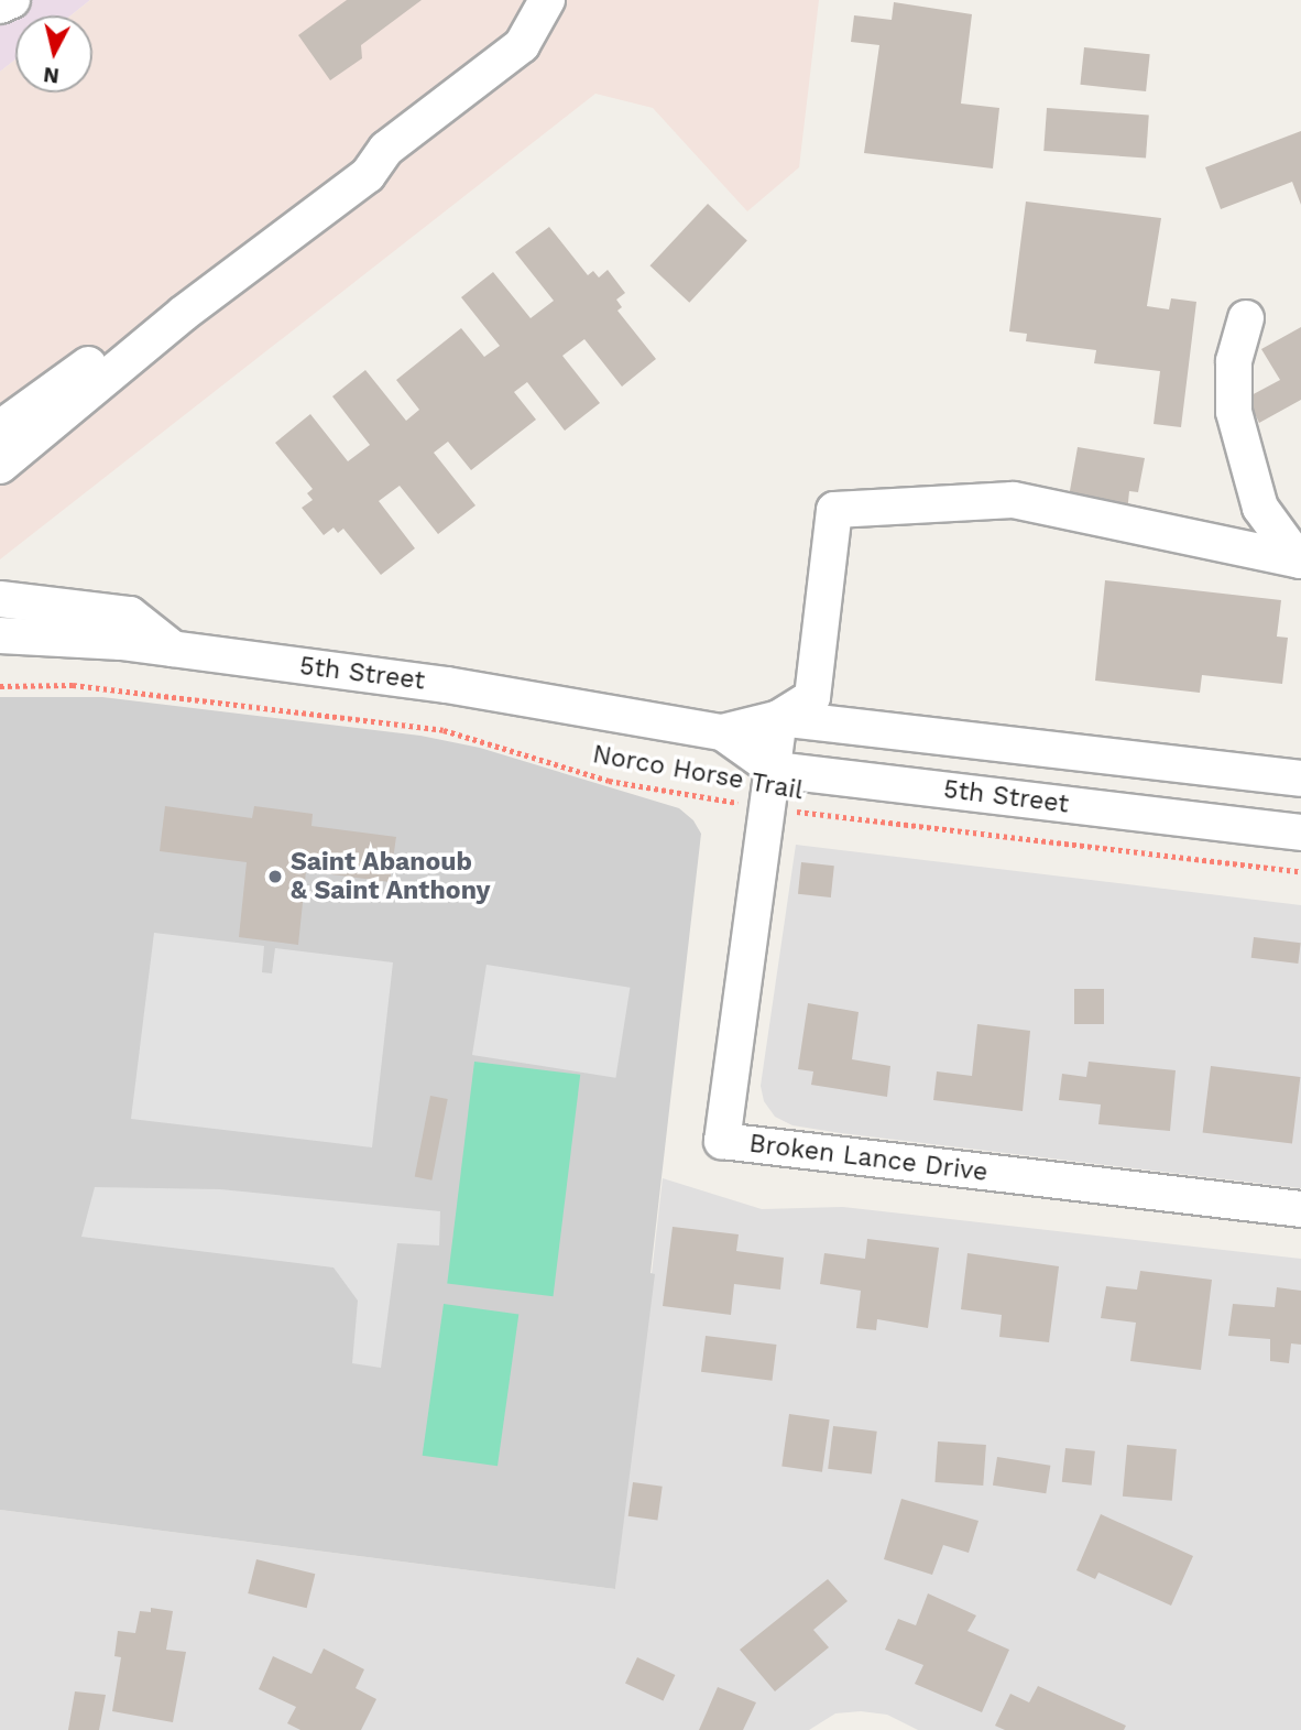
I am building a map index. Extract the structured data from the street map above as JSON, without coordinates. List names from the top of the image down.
{
  "streets": {
    "street": ["5th Street", "Broken Lance Drive"],
    "path": ["Norco Horse Trail"]
  },
  "crossings": [
    ["5th Street", "Broken Lance Drive"],
    ["Norco Horse Trail", "Broken Lance Drive"]
  ],
  "places": ["Saint Abanoub & Saint Anthony"],
  "north": "bottom"
}
